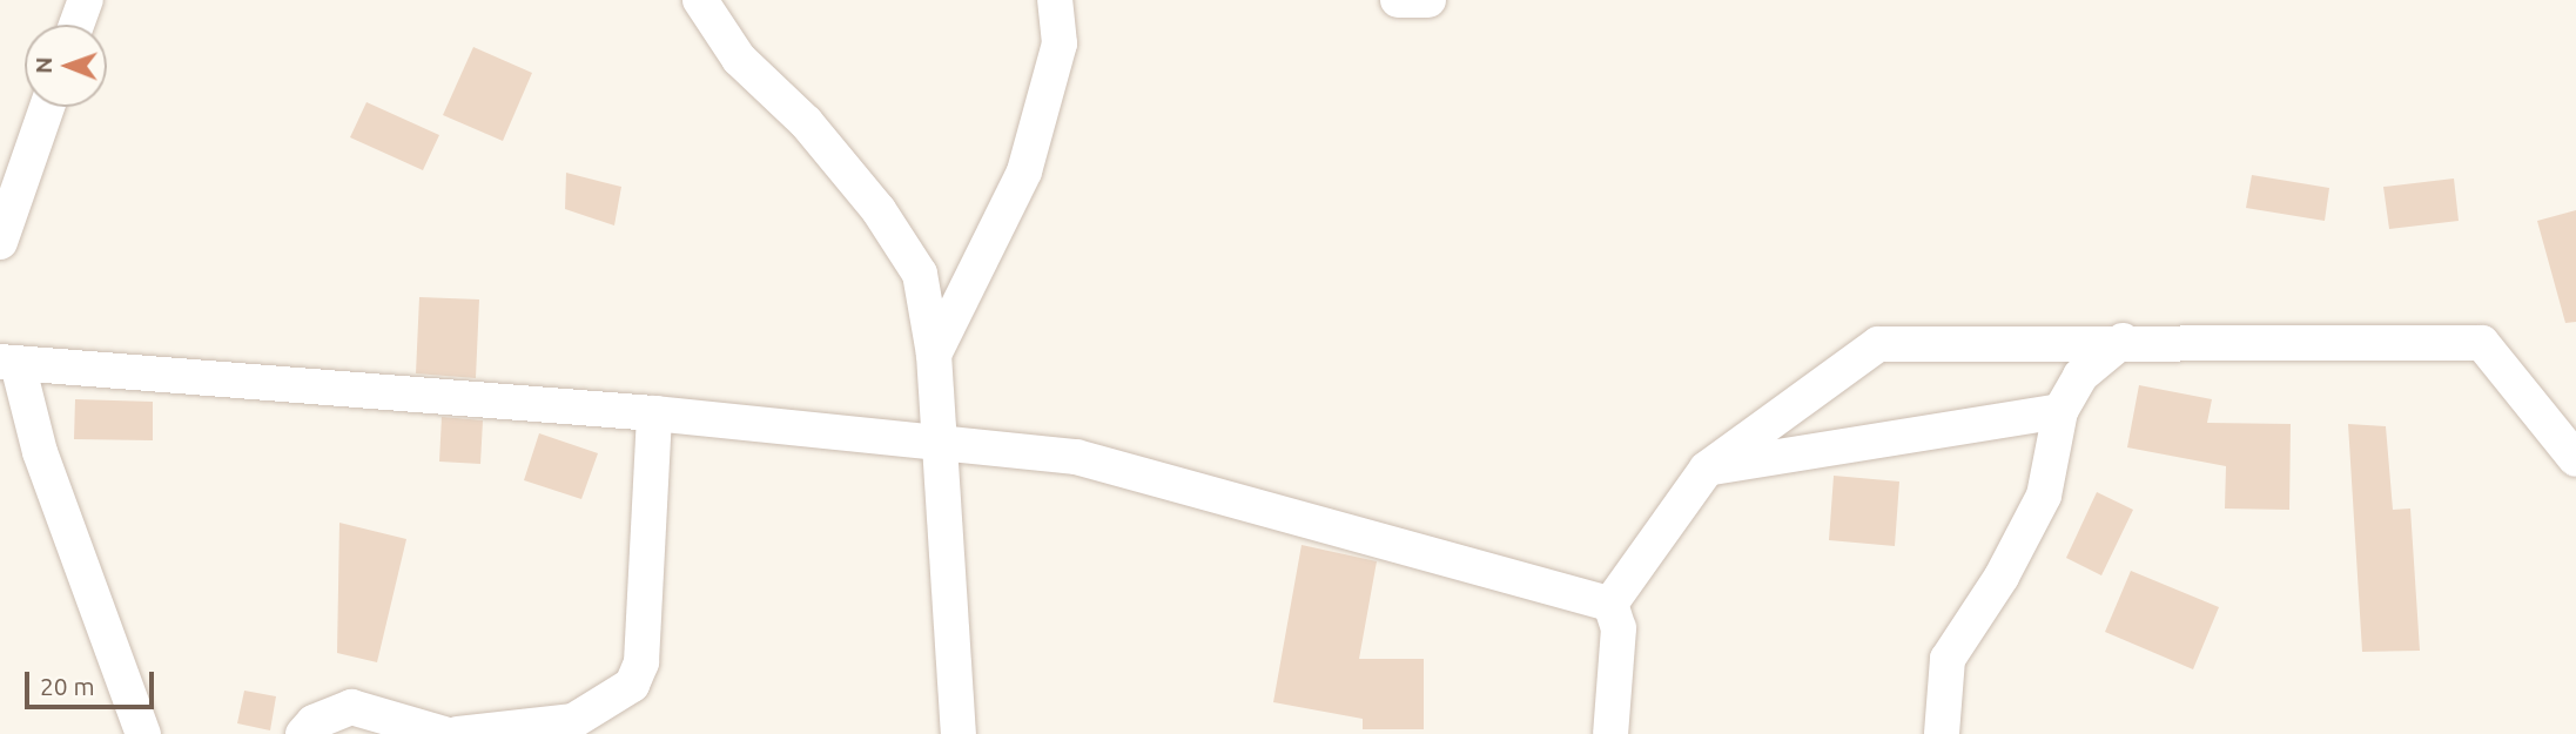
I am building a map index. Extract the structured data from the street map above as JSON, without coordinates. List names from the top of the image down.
{
  "scale_bar": "20 m",
  "north": "left"
}
